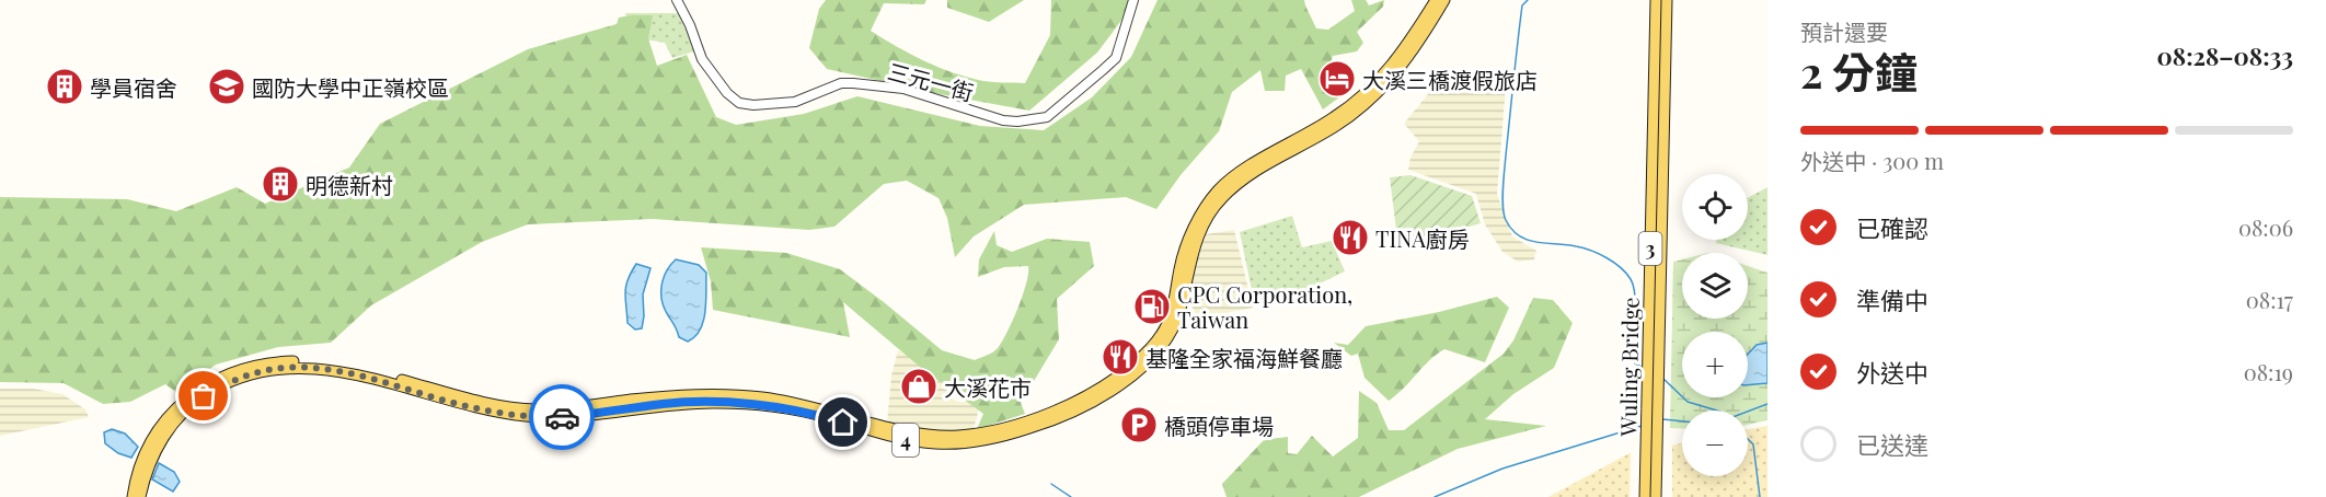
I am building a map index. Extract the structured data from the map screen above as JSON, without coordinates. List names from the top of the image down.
{
  "streets": {
    "main road": ["3", "Wuling Bridge", "4"],
    "street": ["三元一街"]
  },
  "places": {
    "hotel": ["大溪三橋渡假旅店"],
    "building": ["學員宿舍", "明德新村"],
    "school or university": ["國防大學中正嶺校區"],
    "restaurant": ["TINA廚房", "基隆全家福海鮮餐廳"],
    "fuel station": ["CPC Corporation, Taiwan"],
    "shop": ["大溪花市"],
    "parking": ["橋頭停車場"]
  },
  "page": {
    "heading": ["2 分鐘", "預計還要", "08:28–08:33"],
    "bar": "外送中 · 300 m",
    "map_buttons": ["+", "−"],
    "list": [
      ["已確認", "08:06"],
      ["準備中", "08:17"],
      ["外送中", "08:19"],
      "已送達"
    ]
  }
}
